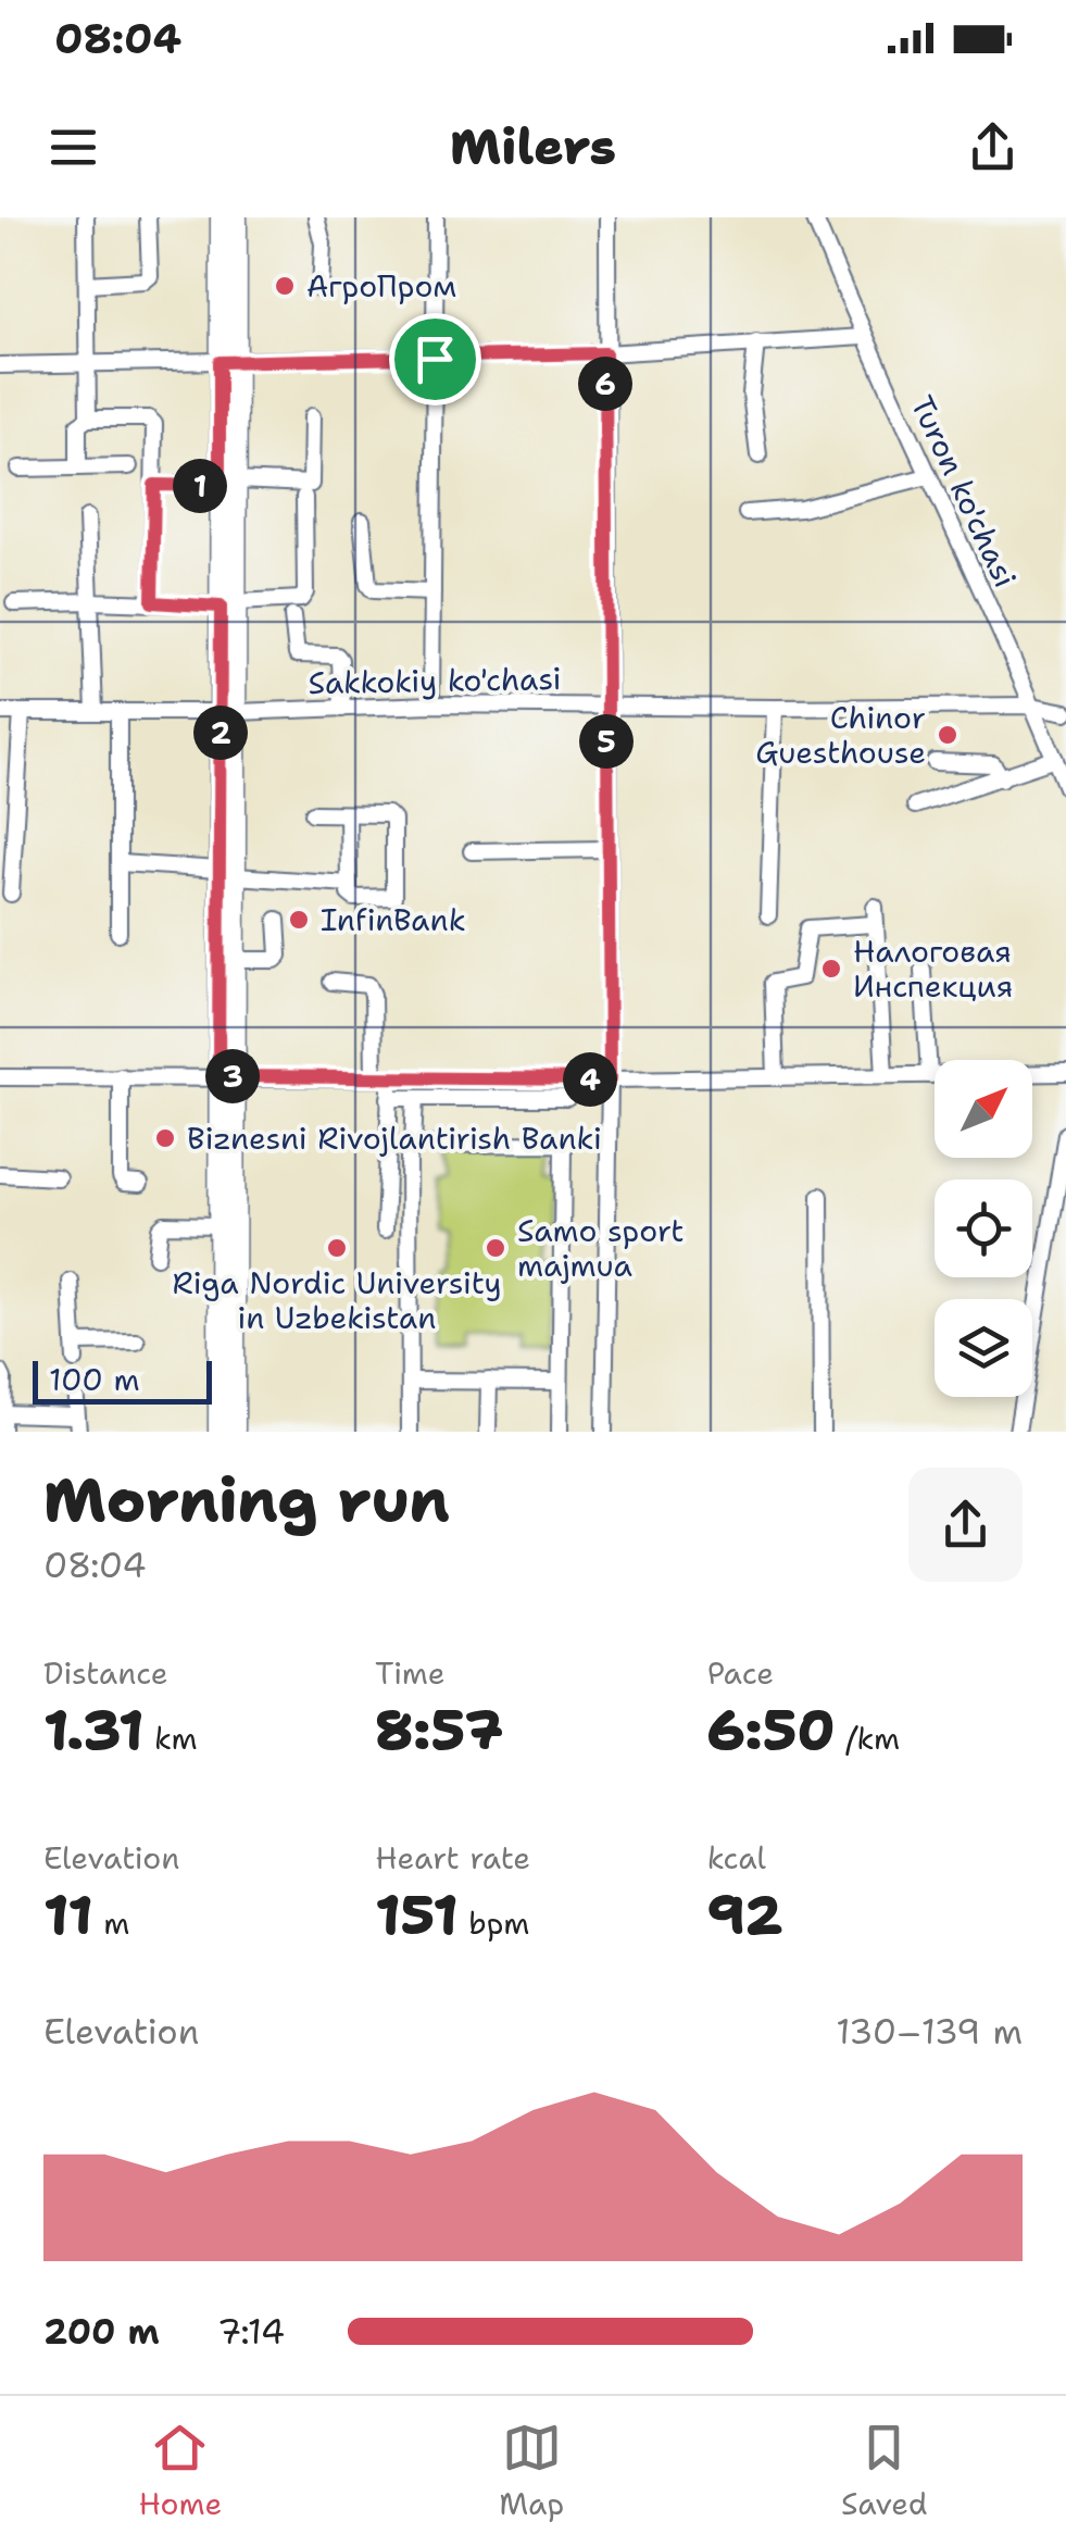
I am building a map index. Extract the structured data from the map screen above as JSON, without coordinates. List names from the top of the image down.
{
  "streets": {
    "street": ["Turon ko'chasi", "Sakkokiy ko'chasi"]
  },
  "crossings": [
    ["Turon ko'chasi", "Sakkokiy ko'chasi"]
  ],
  "places": [
    "АгроПром",
    "Chinor Guesthouse",
    "InfinBank",
    "Налоговая Инспекция",
    "Biznesni Rivojlantirish Banki",
    "Riga Nordic University in Uzbekistan",
    "Samo sport majmua"
  ],
  "scale_bar": "100 m",
  "north": "top right",
  "page": {
    "status": "08:04",
    "header": "Milers",
    "pins": [
      "6",
      "1",
      "2",
      "5",
      "3",
      "4"
    ],
    "scale": "100 m",
    "heading": ["Morning run", "08:04"],
    "stats": [
      ["Distance", "1.31 km"],
      ["Time", "8:57"],
      ["Pace", "6:50 /km"],
      ["Elevation", "11 m"],
      ["Heart rate", "151 bpm"],
      ["kcal", "92"]
    ],
    "chart": ["Elevation", "130–139 m"],
    "list": [
      {
        "name": "200 m",
        "note": "7:14"
      }
    ],
    "tabs": ["Home", "Map", "Saved"]
  }
}
